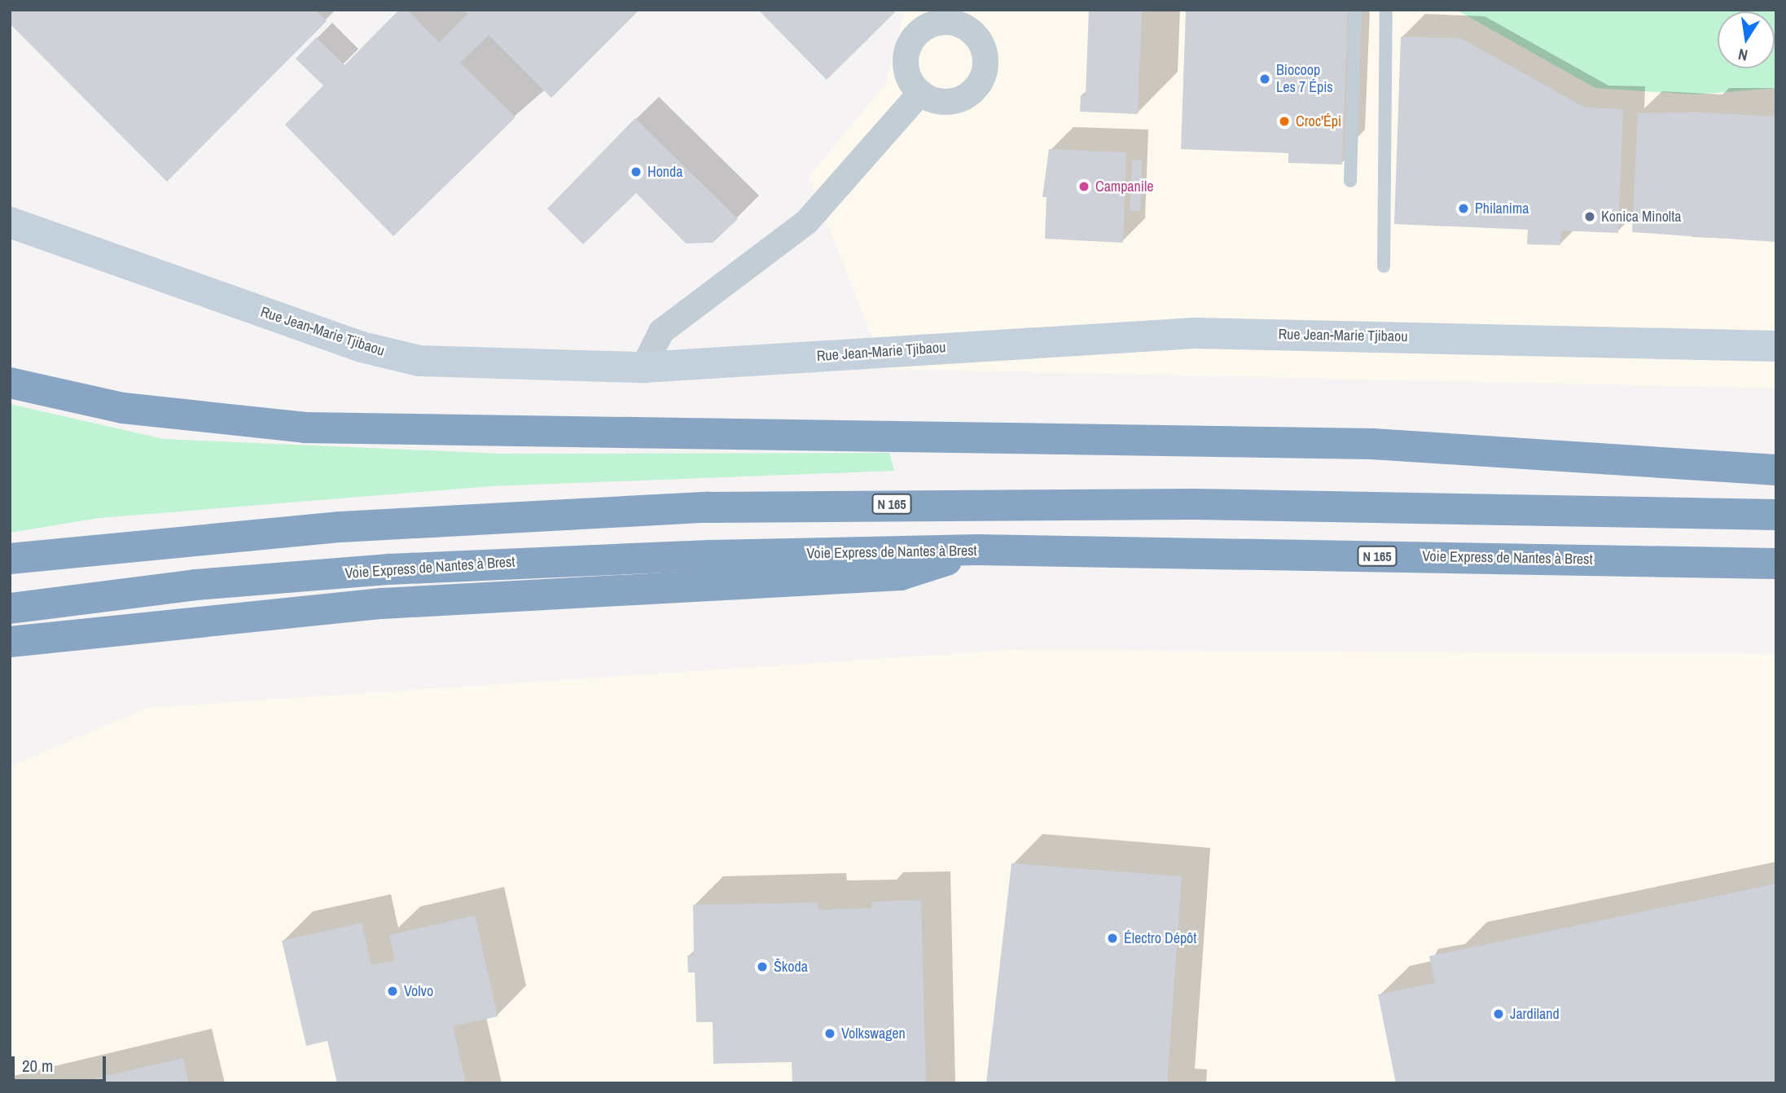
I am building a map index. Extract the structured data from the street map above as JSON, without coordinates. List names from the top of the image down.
{
  "streets": {
    "highway": ["N 165", "Voie Express de Nantes à Brest"],
    "street": ["Rue Jean-Marie Tjibaou"]
  },
  "crossings": [
    ["N 165", "Voie Express de Nantes à Brest"]
  ],
  "places": [
    "Biocoop Les 7 Épis",
    "Croc'Épi",
    "Honda",
    "Campanile",
    "Philanima",
    "Konica Minolta",
    "Électro Dépôt",
    "Škoda",
    "Volvo",
    "Jardiland",
    "Volkswagen"
  ],
  "scale_bar": "20 m",
  "north": "bottom"
}
